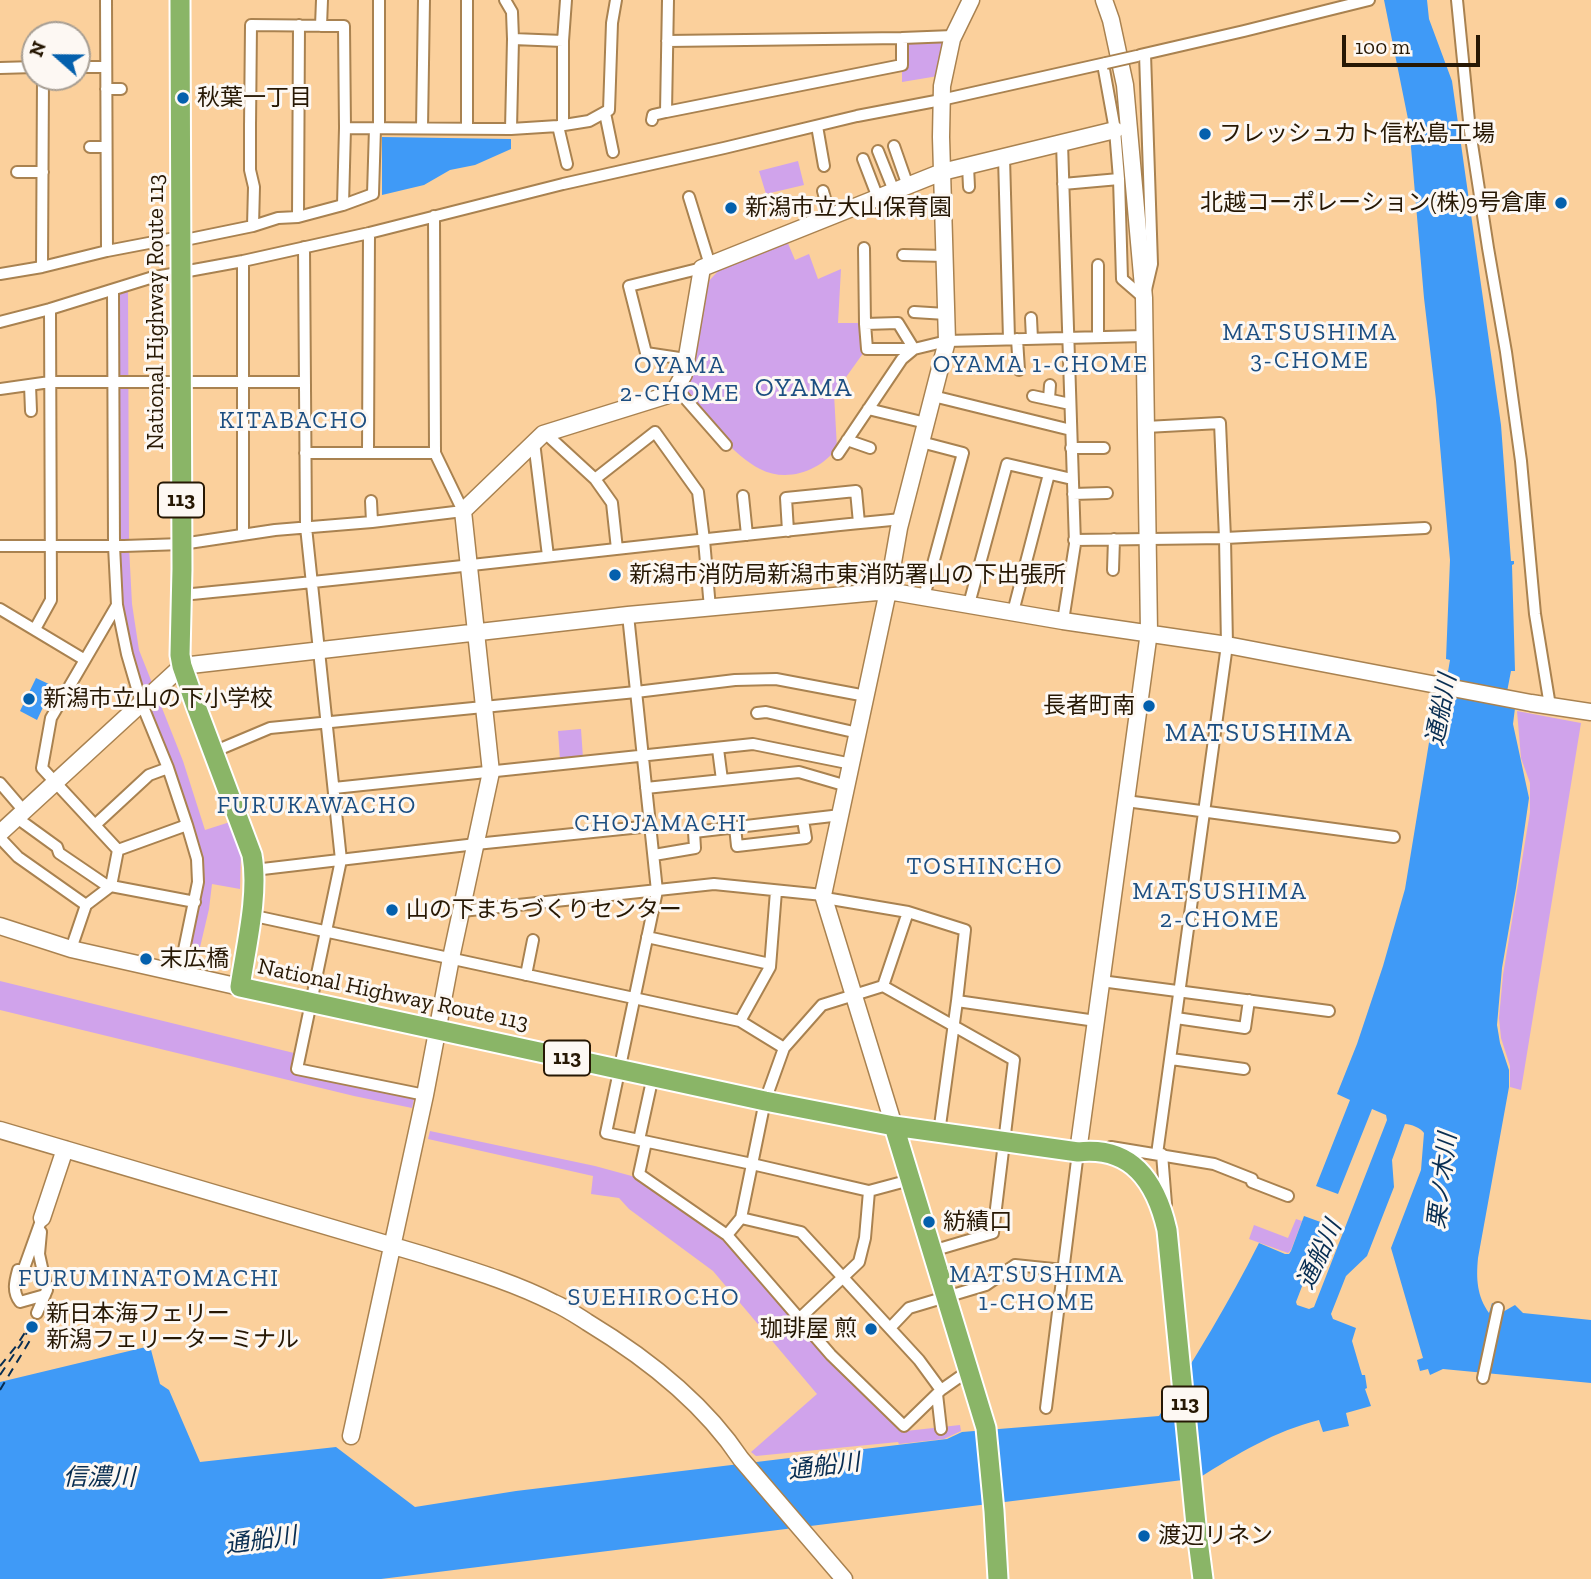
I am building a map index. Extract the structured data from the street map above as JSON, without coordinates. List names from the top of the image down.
{
  "streets": {
    "highway": ["National Highway Route 113", "113"]
  },
  "crossings": [
    ["National Highway Route 113", "113"]
  ],
  "districts": [
    "MATSUSHIMA 3-CHOME",
    "OYAMA 1-CHOME",
    "OYAMA 2-CHOME",
    "OYAMA",
    "KITABACHO",
    "MATSUSHIMA",
    "FURUKAWACHO",
    "CHOJAMACHI",
    "TOSHINCHO",
    "MATSUSHIMA 2-CHOME",
    "MATSUSHIMA 1-CHOME",
    "FURUMINATOMACHI",
    "SUEHIROCHO"
  ],
  "water": ["通船川", "栗ノ木川", "信濃川"],
  "places": [
    "秋葉一丁目",
    "フレッシュカト信松島工場",
    "北越コーポレーション(株)9号倉庫",
    "新潟市立大山保育園",
    "新潟市消防局新潟市東消防署山の下出張所",
    "新潟市立山の下小学校",
    "長者町南",
    "山の下まちづくりセンター",
    "末広橋",
    "紡績口",
    "新日本海フェリー 新潟フェリーターミナル",
    "珈琲屋 煎",
    "渡辺リネン"
  ],
  "scale_bar": "100 m",
  "north": "left"
}
